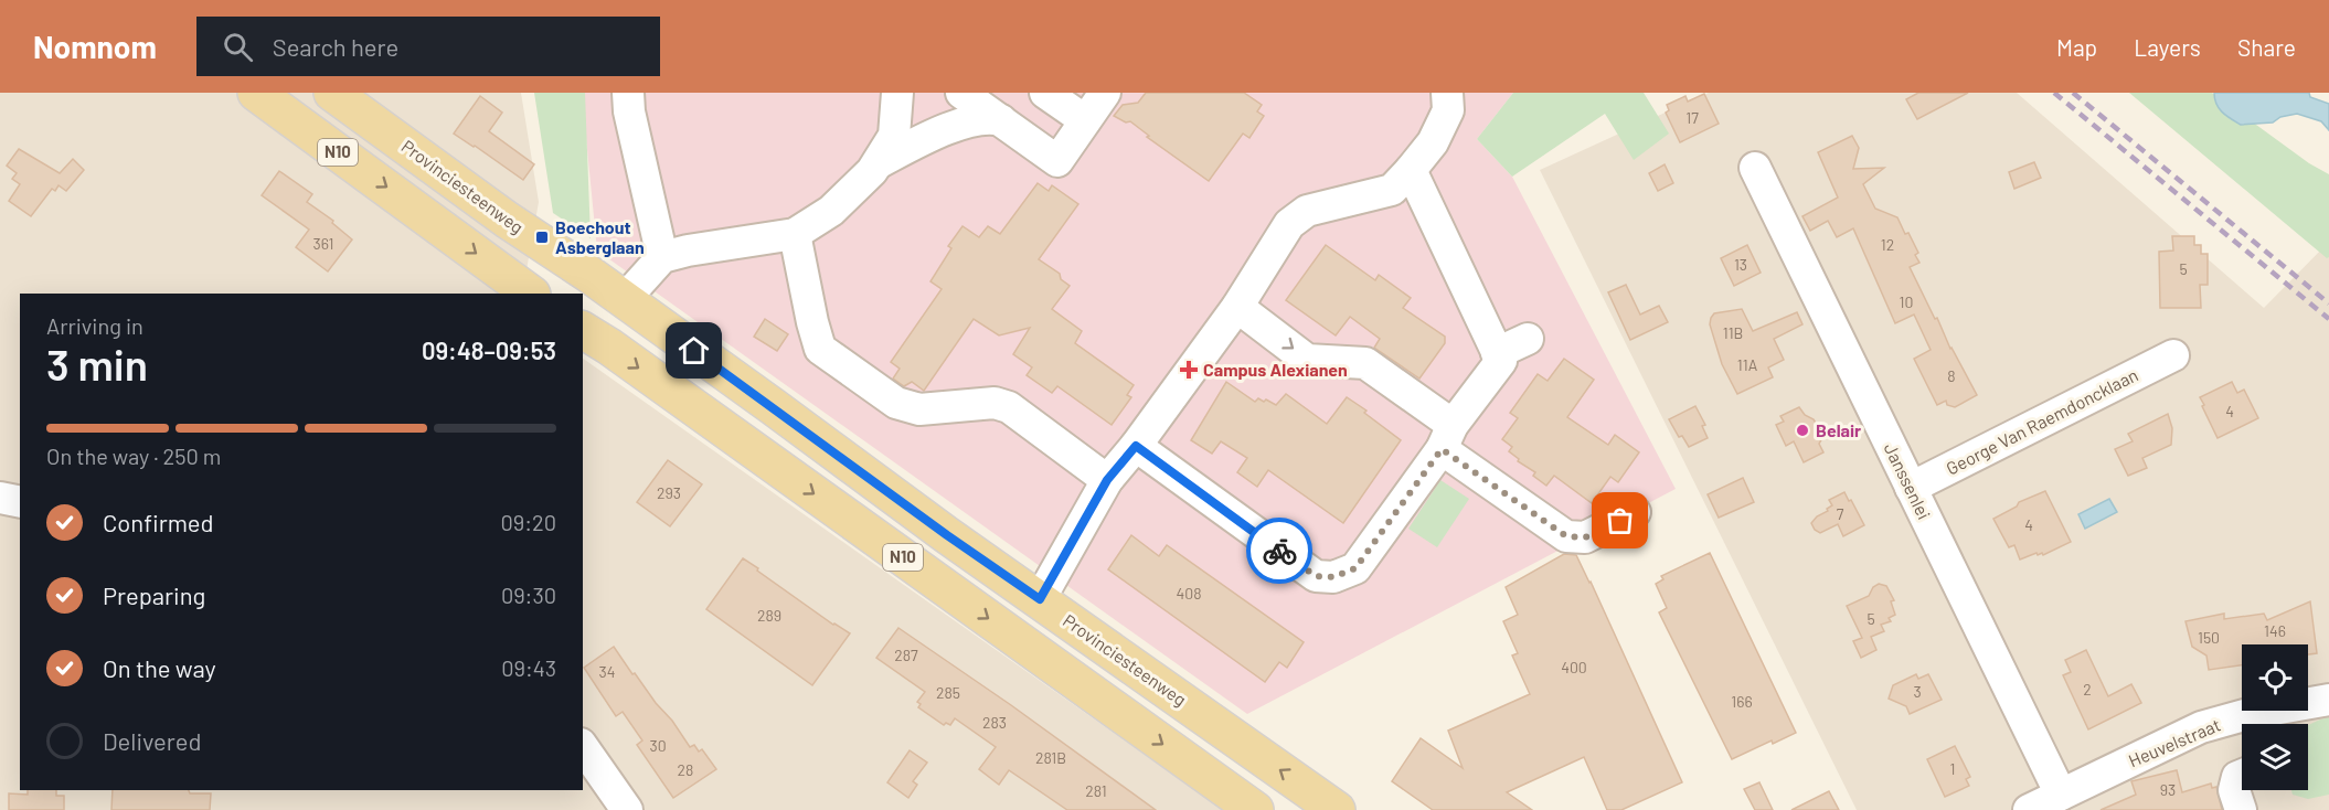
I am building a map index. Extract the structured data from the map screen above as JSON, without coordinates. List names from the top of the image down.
{
  "streets": {
    "main road": ["N10", "Provinciesteenweg"],
    "street": ["George Van Raemdoncklaan", "Janssenlei", "Heuvelstraat"]
  },
  "crossings": [
    ["George Van Raemdoncklaan", "Janssenlei"],
    ["Janssenlei", "Heuvelstraat"]
  ],
  "places": {
    "transit": ["Boechout Asberglaan"],
    "health": ["Campus Alexianen"],
    "other": ["Belair"]
  },
  "house_numbers": [
    "17",
    "361",
    "12",
    "13",
    "5",
    "10",
    "11B",
    "11A",
    "8",
    "4",
    "293",
    "7",
    "4",
    "408",
    "289",
    "5",
    "146",
    "150",
    "287",
    "400",
    "34",
    "2",
    "3",
    "285",
    "166",
    "283",
    "30",
    "281B",
    "1",
    "28",
    "93",
    "281"
  ],
  "page": {
    "header": "Nomnom",
    "search": "Search here",
    "nav": ["Map", "Layers", "Share"],
    "heading": ["3 min", "Arriving in", "09:48–09:53"],
    "bar": "On the way · 250 m",
    "list": [
      ["Confirmed", "09:20"],
      ["Preparing", "09:30"],
      ["On the way", "09:43"],
      "Delivered"
    ]
  }
}
